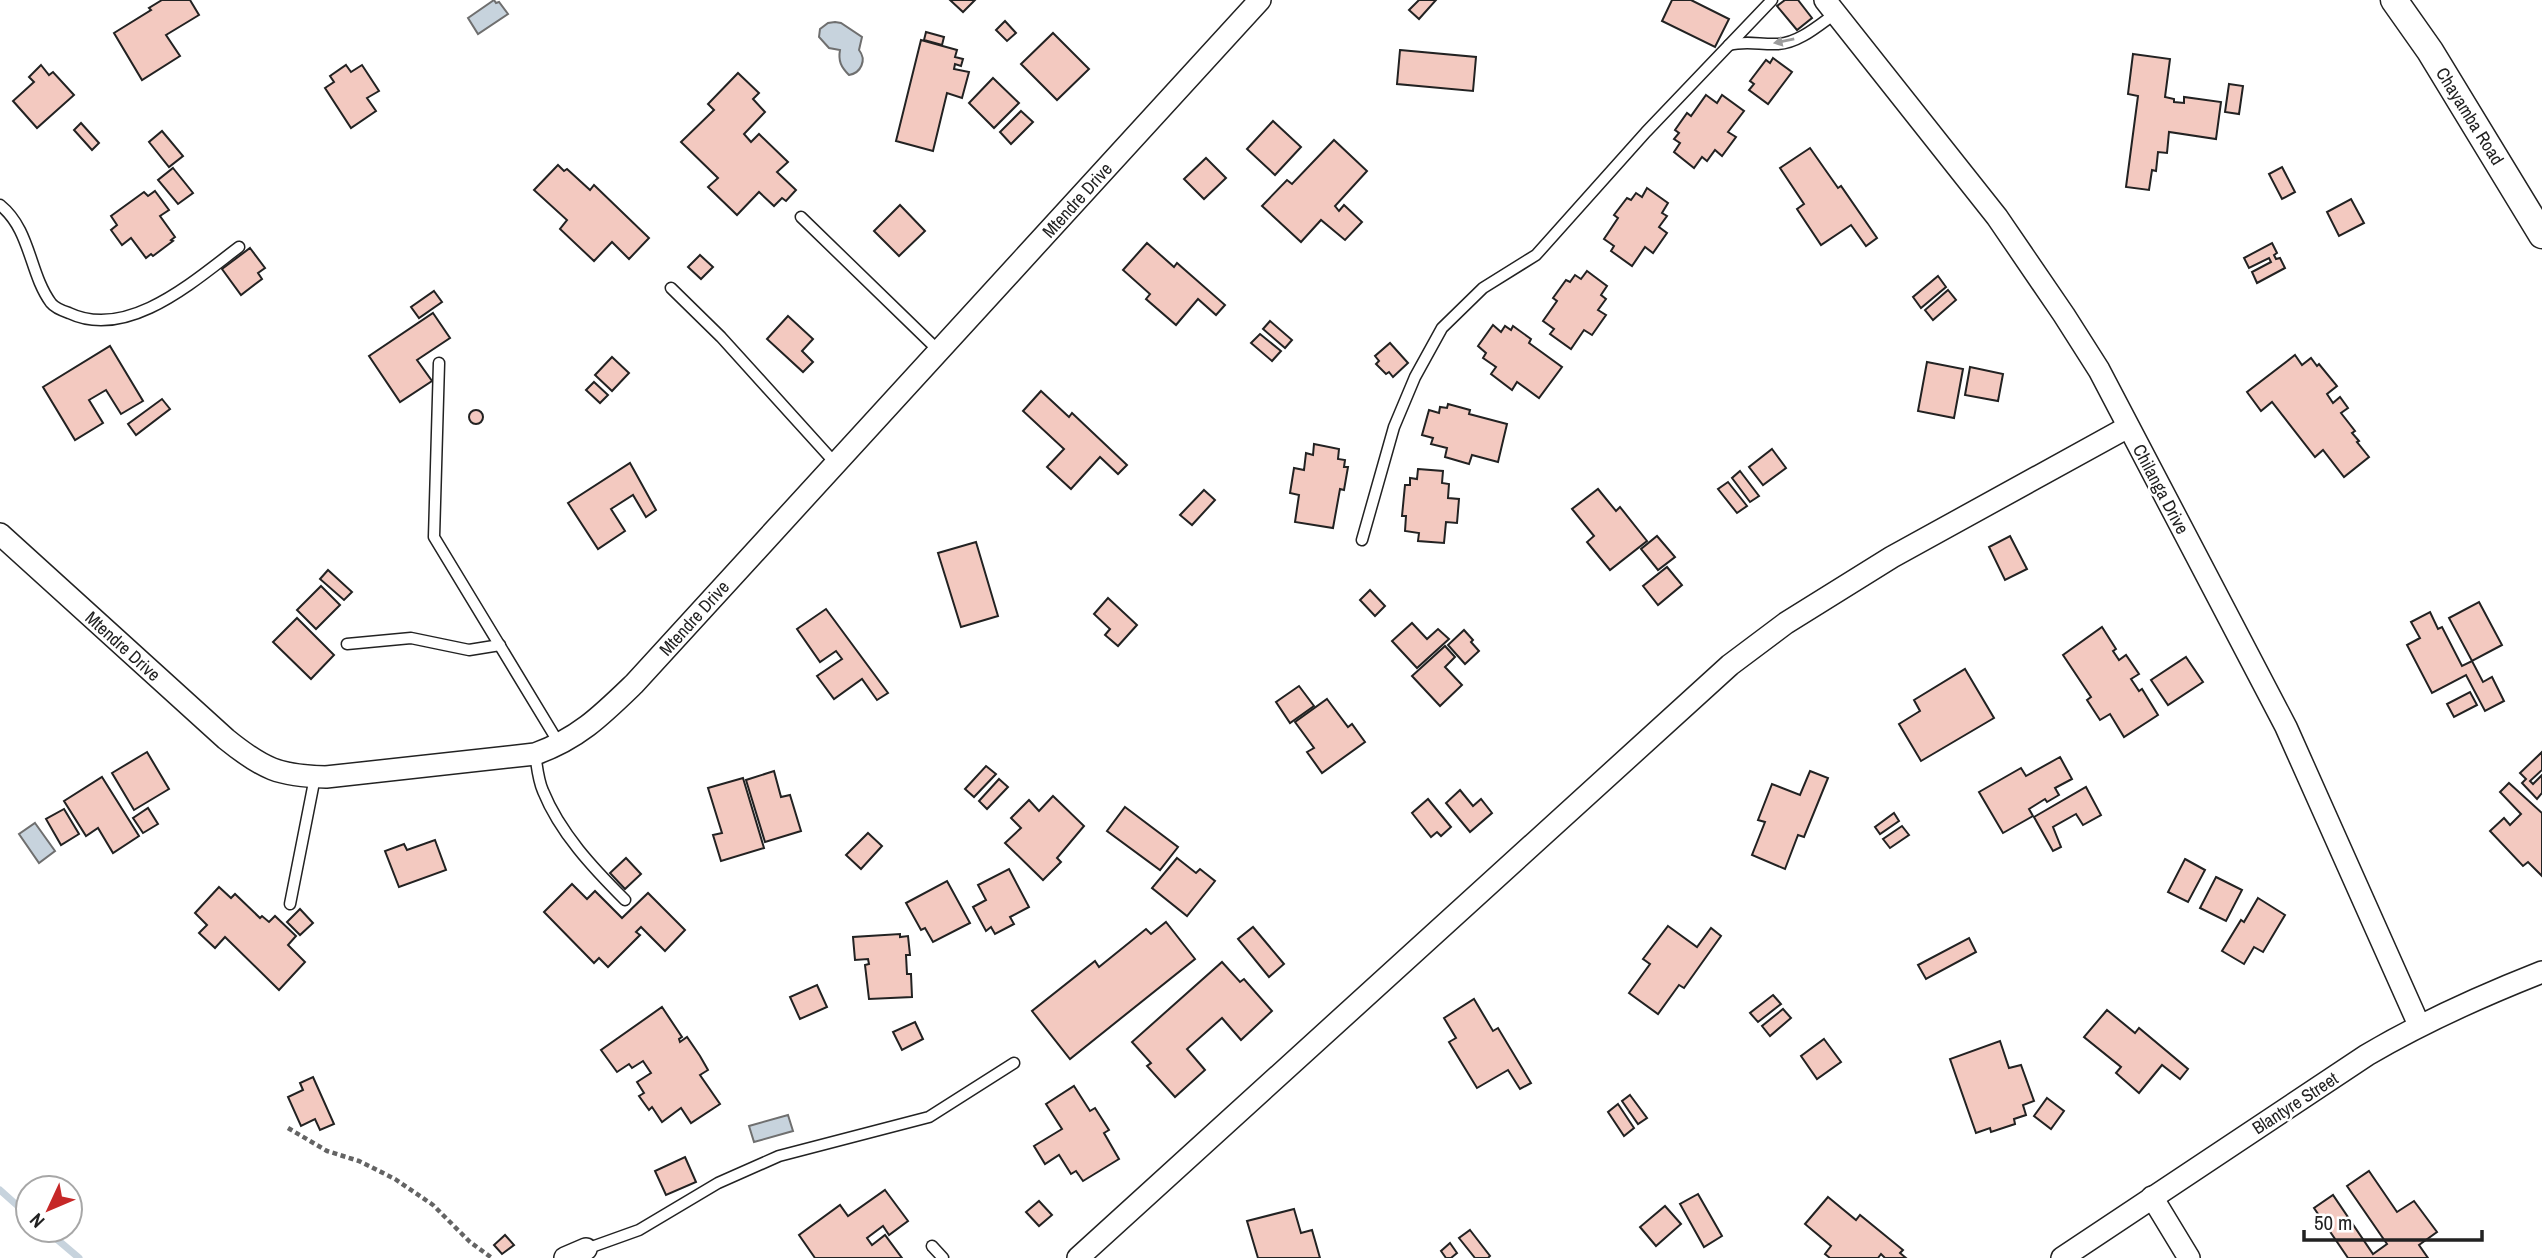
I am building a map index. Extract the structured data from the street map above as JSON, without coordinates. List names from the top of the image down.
{
  "streets": {
    "street": [
      "Chayamba Road",
      "Mtendre Drive",
      "Chilanga Drive",
      "Blantyre Street"
    ]
  },
  "crossings": [
    ["Chilanga Drive", "Blantyre Street"]
  ],
  "scale_bar": "50 m",
  "north": "bottom left"
}
